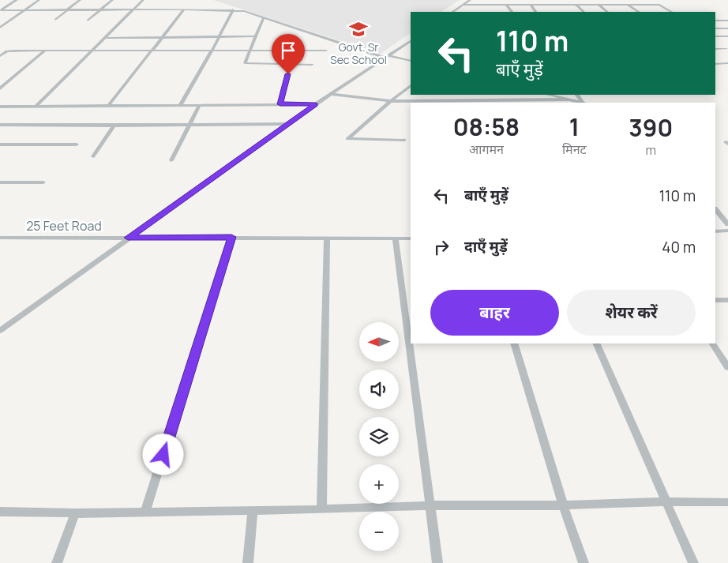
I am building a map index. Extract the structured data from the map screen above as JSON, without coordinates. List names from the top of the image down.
{
  "streets": {
    "street": ["25 Feet Road"]
  },
  "places": {
    "school or university": ["Govt. Sr Sec School"]
  },
  "north": "left",
  "page": {
    "turn": ["110 m", "बाएँ मुड़ें"],
    "eta": [
      "08:58",
      "आगमन",
      "1",
      "मिनट",
      "390",
      "m"
    ],
    "list": [
      {
        "name": "बाएँ मुड़ें",
        "value": "110 m"
      },
      {
        "name": "दाएँ मुड़ें",
        "value": "40 m"
      }
    ],
    "buttons": ["बाहर", "शेयर करें"],
    "map_buttons": ["+", "−"]
  }
}
